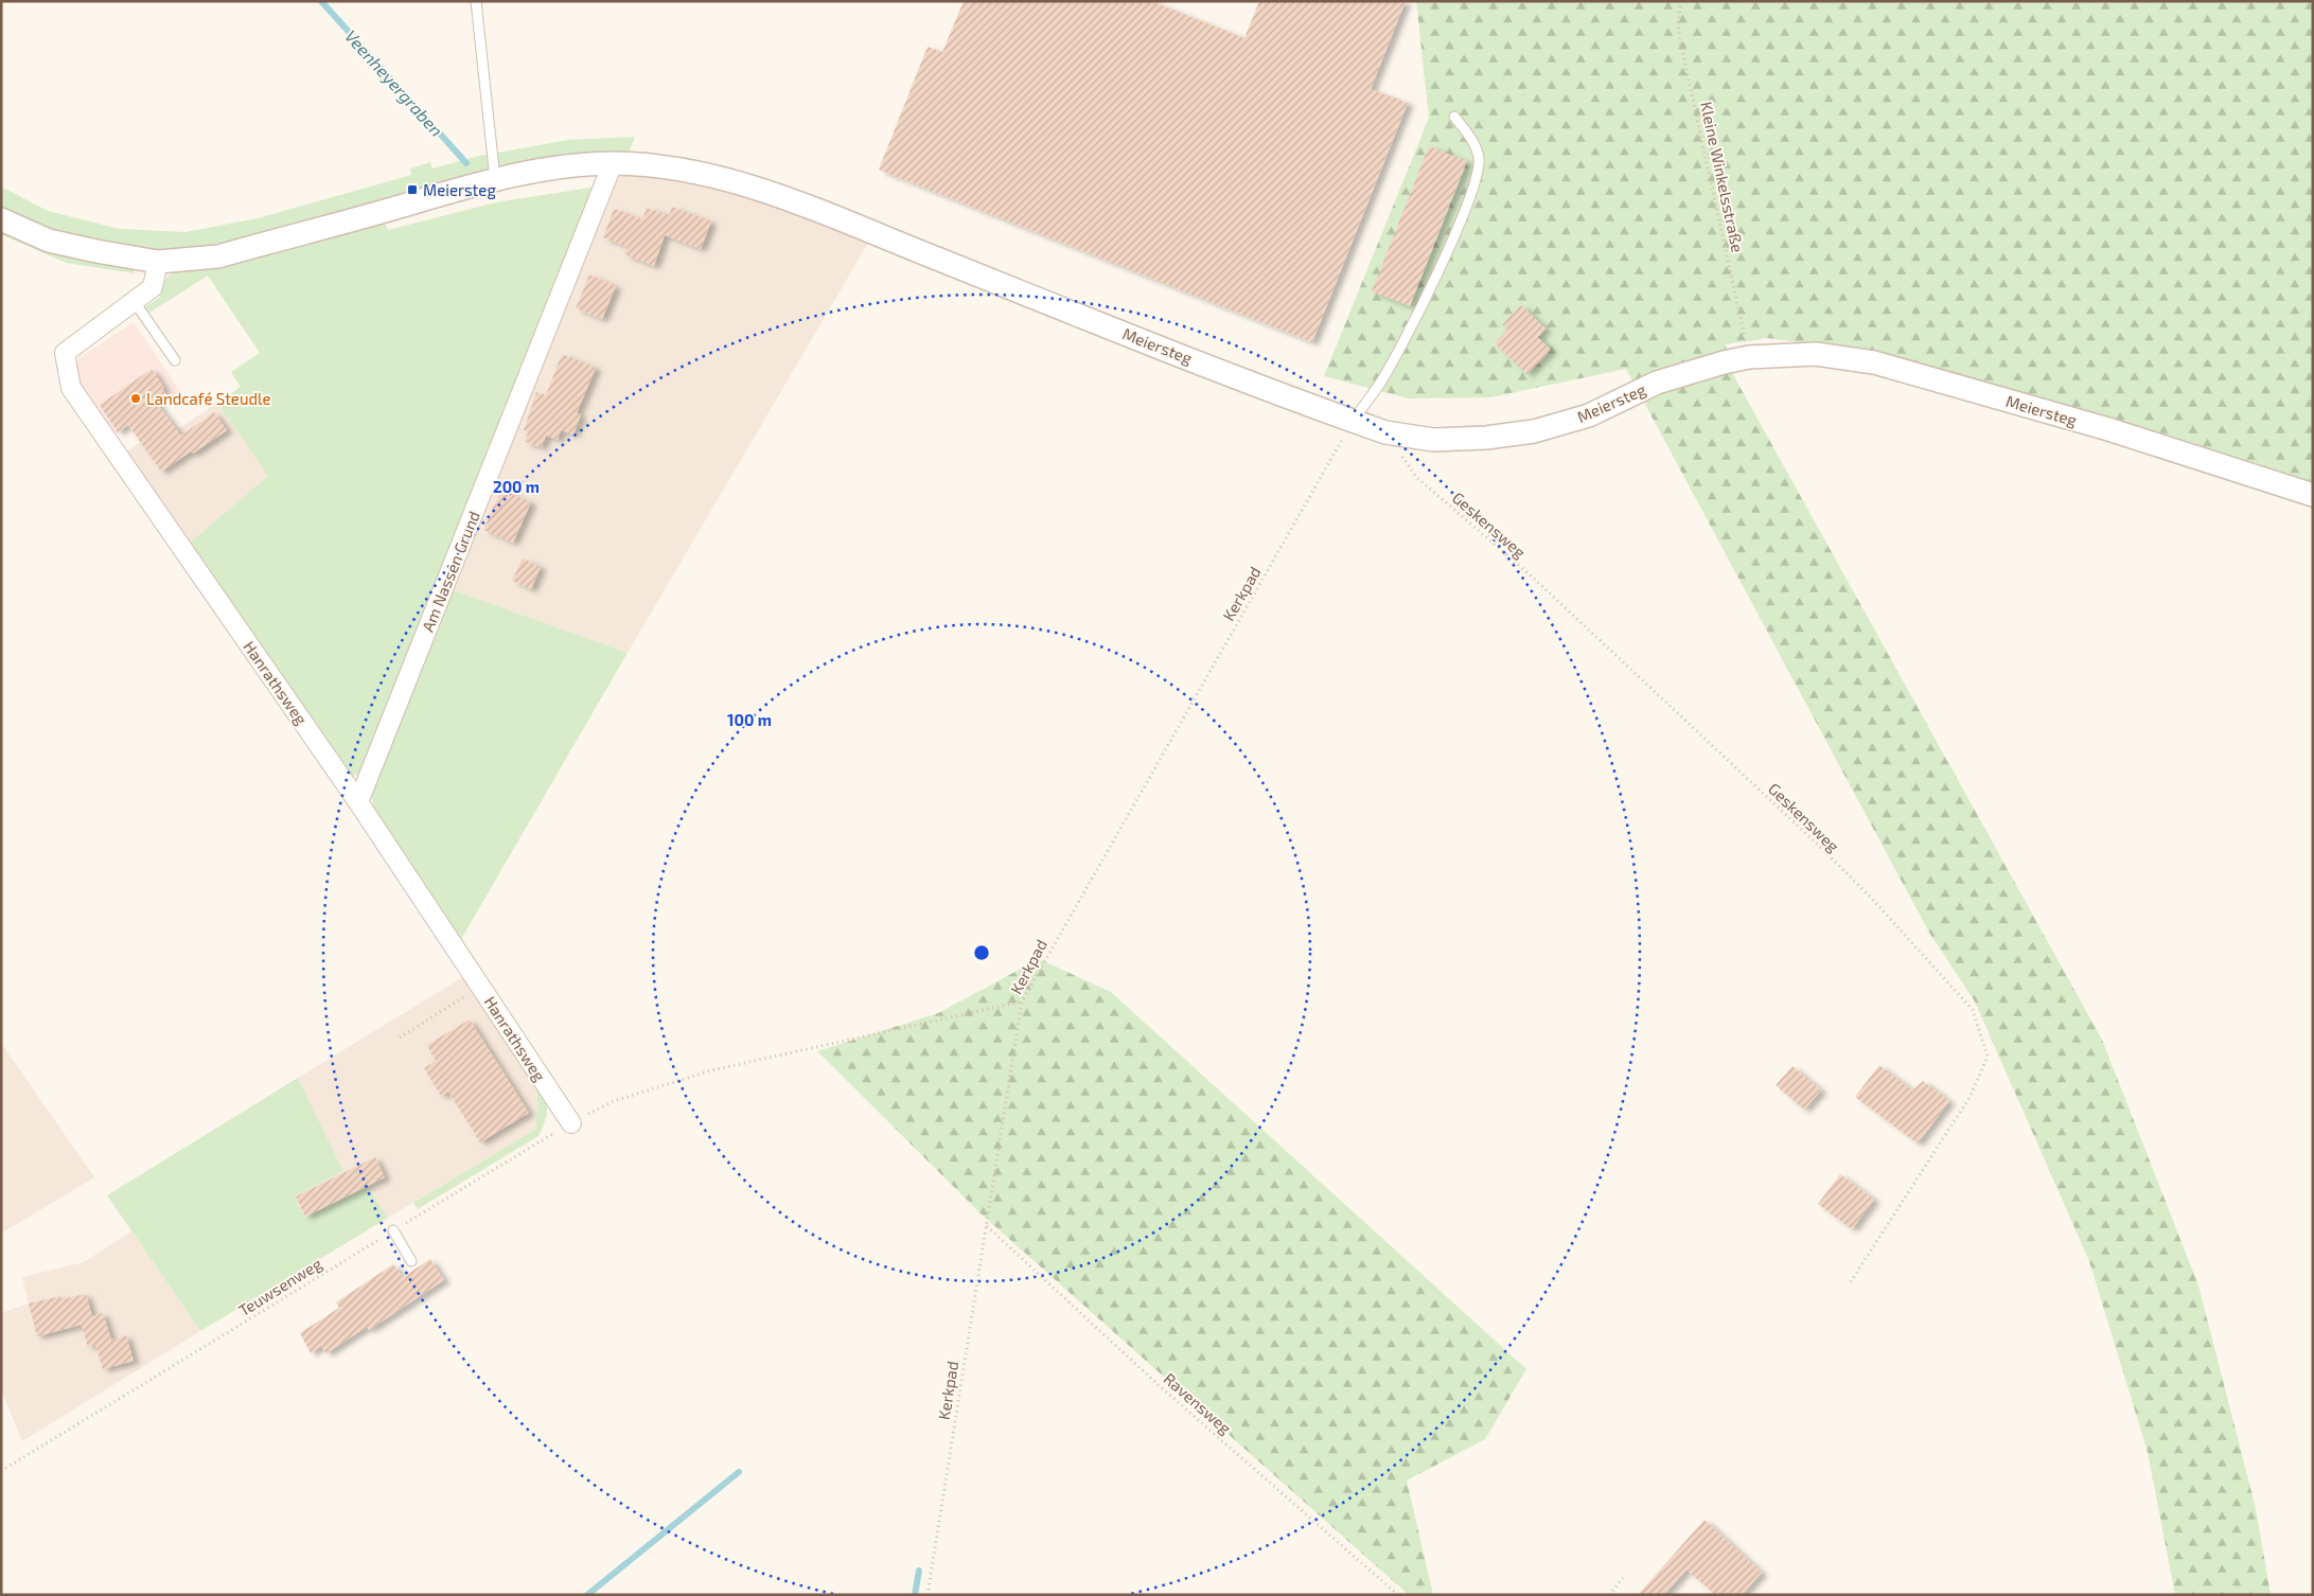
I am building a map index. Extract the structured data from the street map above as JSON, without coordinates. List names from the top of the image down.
{
  "streets": {
    "street": ["Meiersteg", "Am Nassen Grund", "Hanrathsweg"],
    "path": [
      "Kleine Winkelsstraße",
      "Geskensweg",
      "Kerkpad",
      "Teuwsenweg",
      "Ravensweg"
    ]
  },
  "crossings": [
    ["Kleine Winkelsstraße", "Meiersteg"],
    ["Meiersteg", "Geskensweg"],
    ["Meiersteg", "Am Nassen Grund"],
    ["Meiersteg", "Kerkpad"],
    ["Meiersteg", "Hanrathsweg"],
    ["Am Nassen Grund", "Hanrathsweg"],
    ["Kerkpad", "Teuwsenweg"],
    ["Kerkpad", "Ravensweg"],
    ["Hanrathsweg", "Teuwsenweg"]
  ],
  "water": ["Veenheyergraben"],
  "places": {
    "transit": ["Meiersteg"],
    "other": ["Landcafé Steudle"]
  },
  "rings": ["200 m", "100 m"]
}
